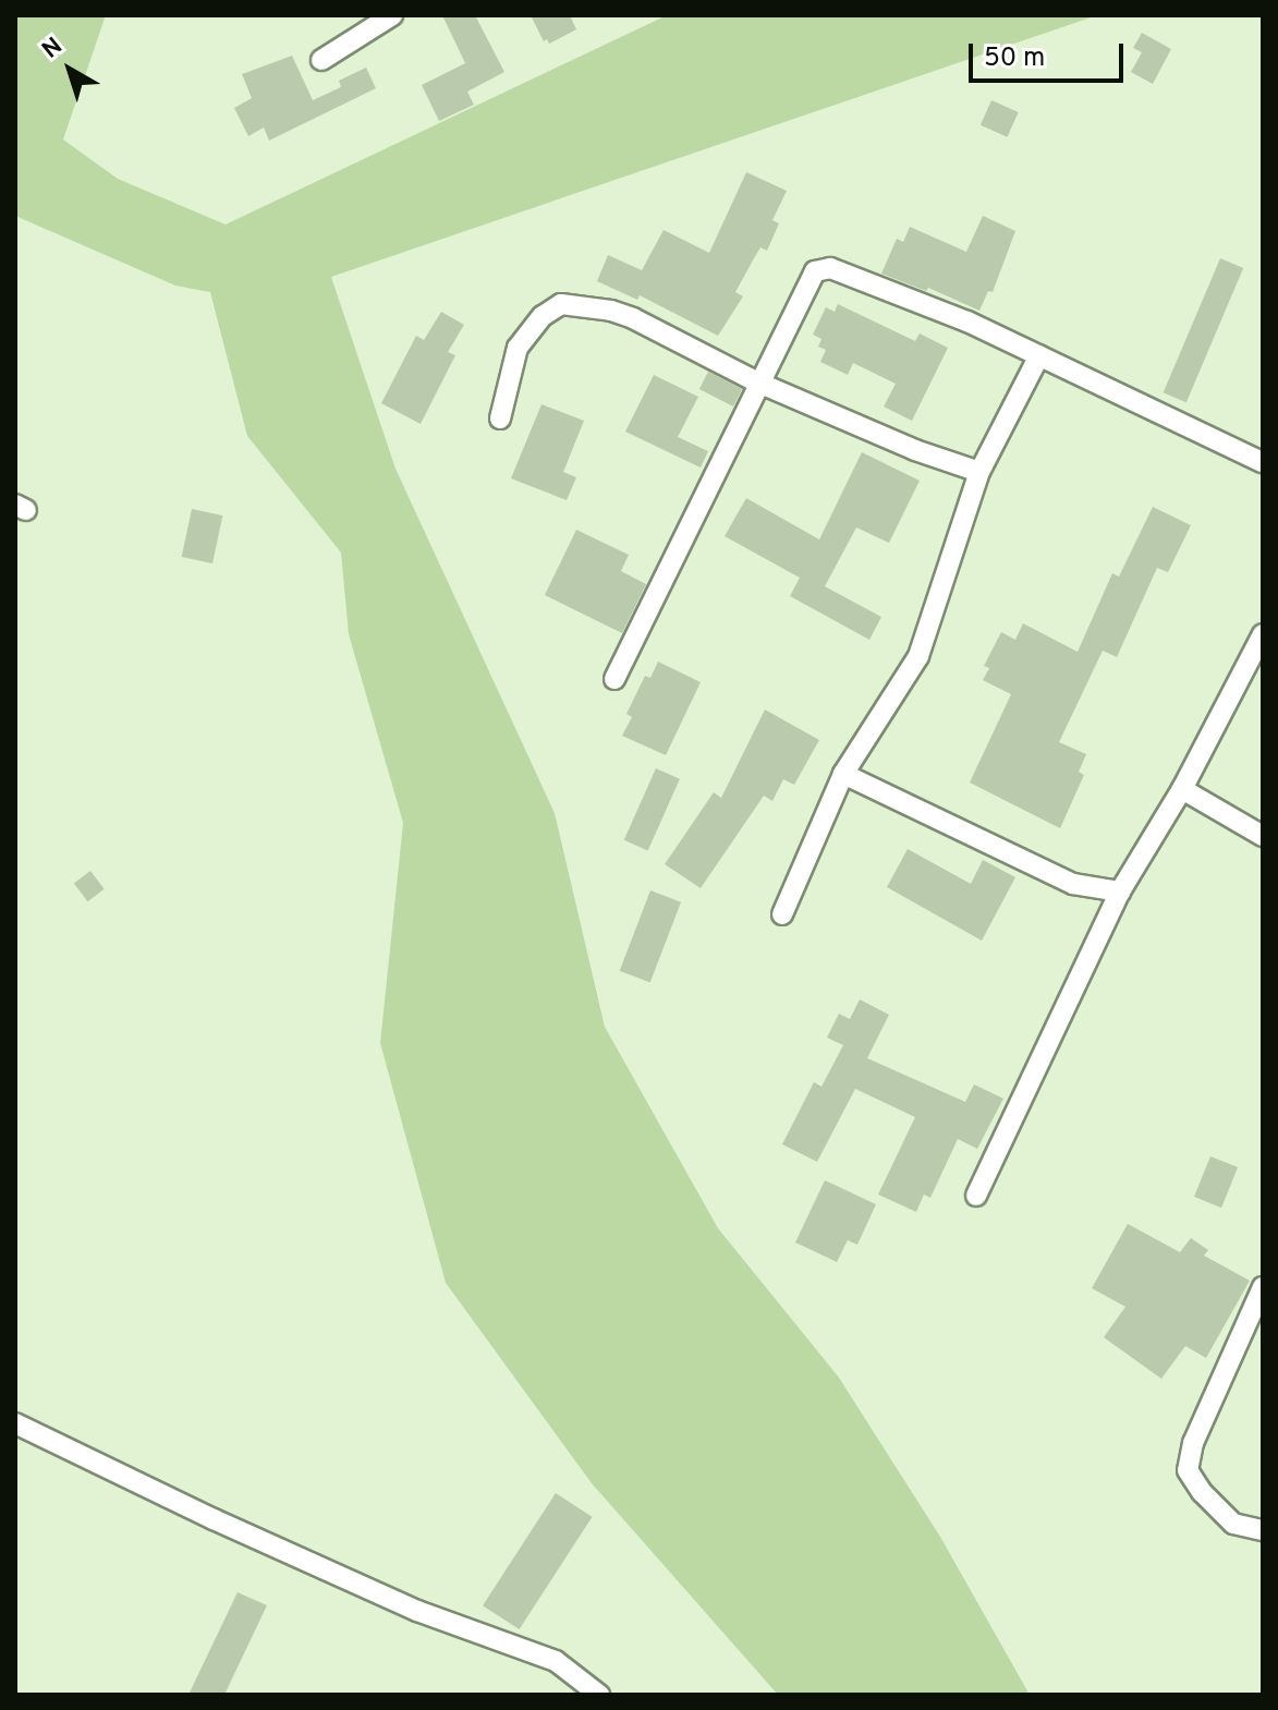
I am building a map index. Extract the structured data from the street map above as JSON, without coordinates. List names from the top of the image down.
{
  "scale_bar": "50 m",
  "north": "top left"
}
